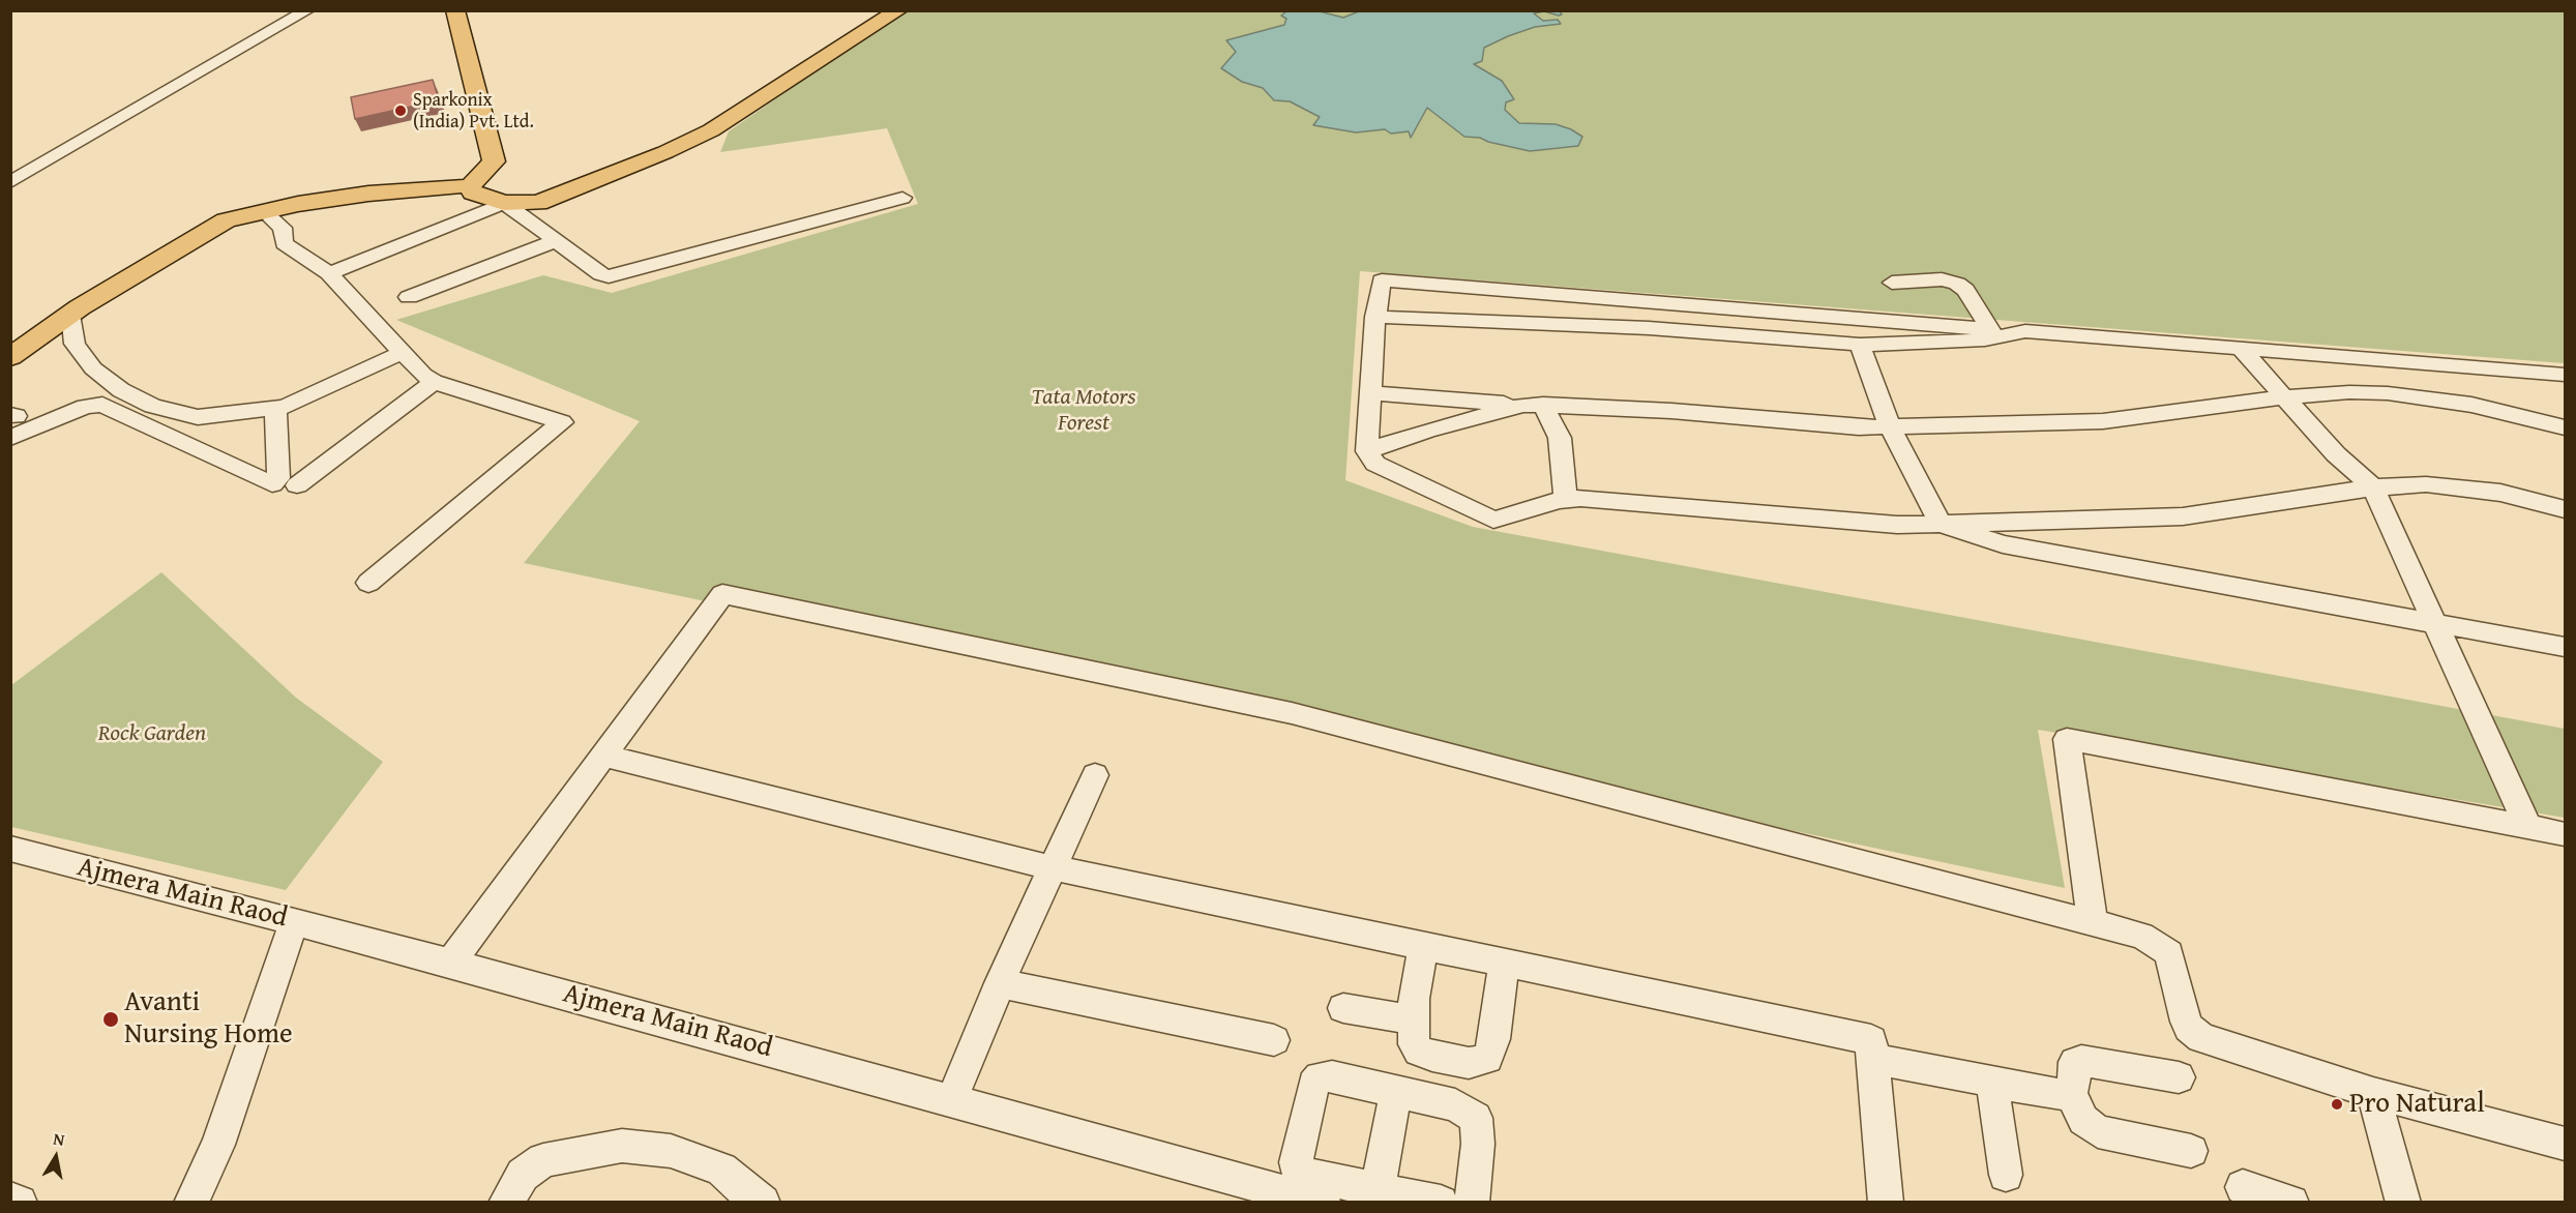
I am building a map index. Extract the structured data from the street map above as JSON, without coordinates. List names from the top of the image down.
{
  "streets": {
    "street": ["Ajmera Main Raod"]
  },
  "parks": ["Tata Motors Forest", "Rock Garden"],
  "places": ["Sparkonix (India) Pvt. Ltd.", "Avanti Nursing Home", "Pro Natural"],
  "north": "top"
}
